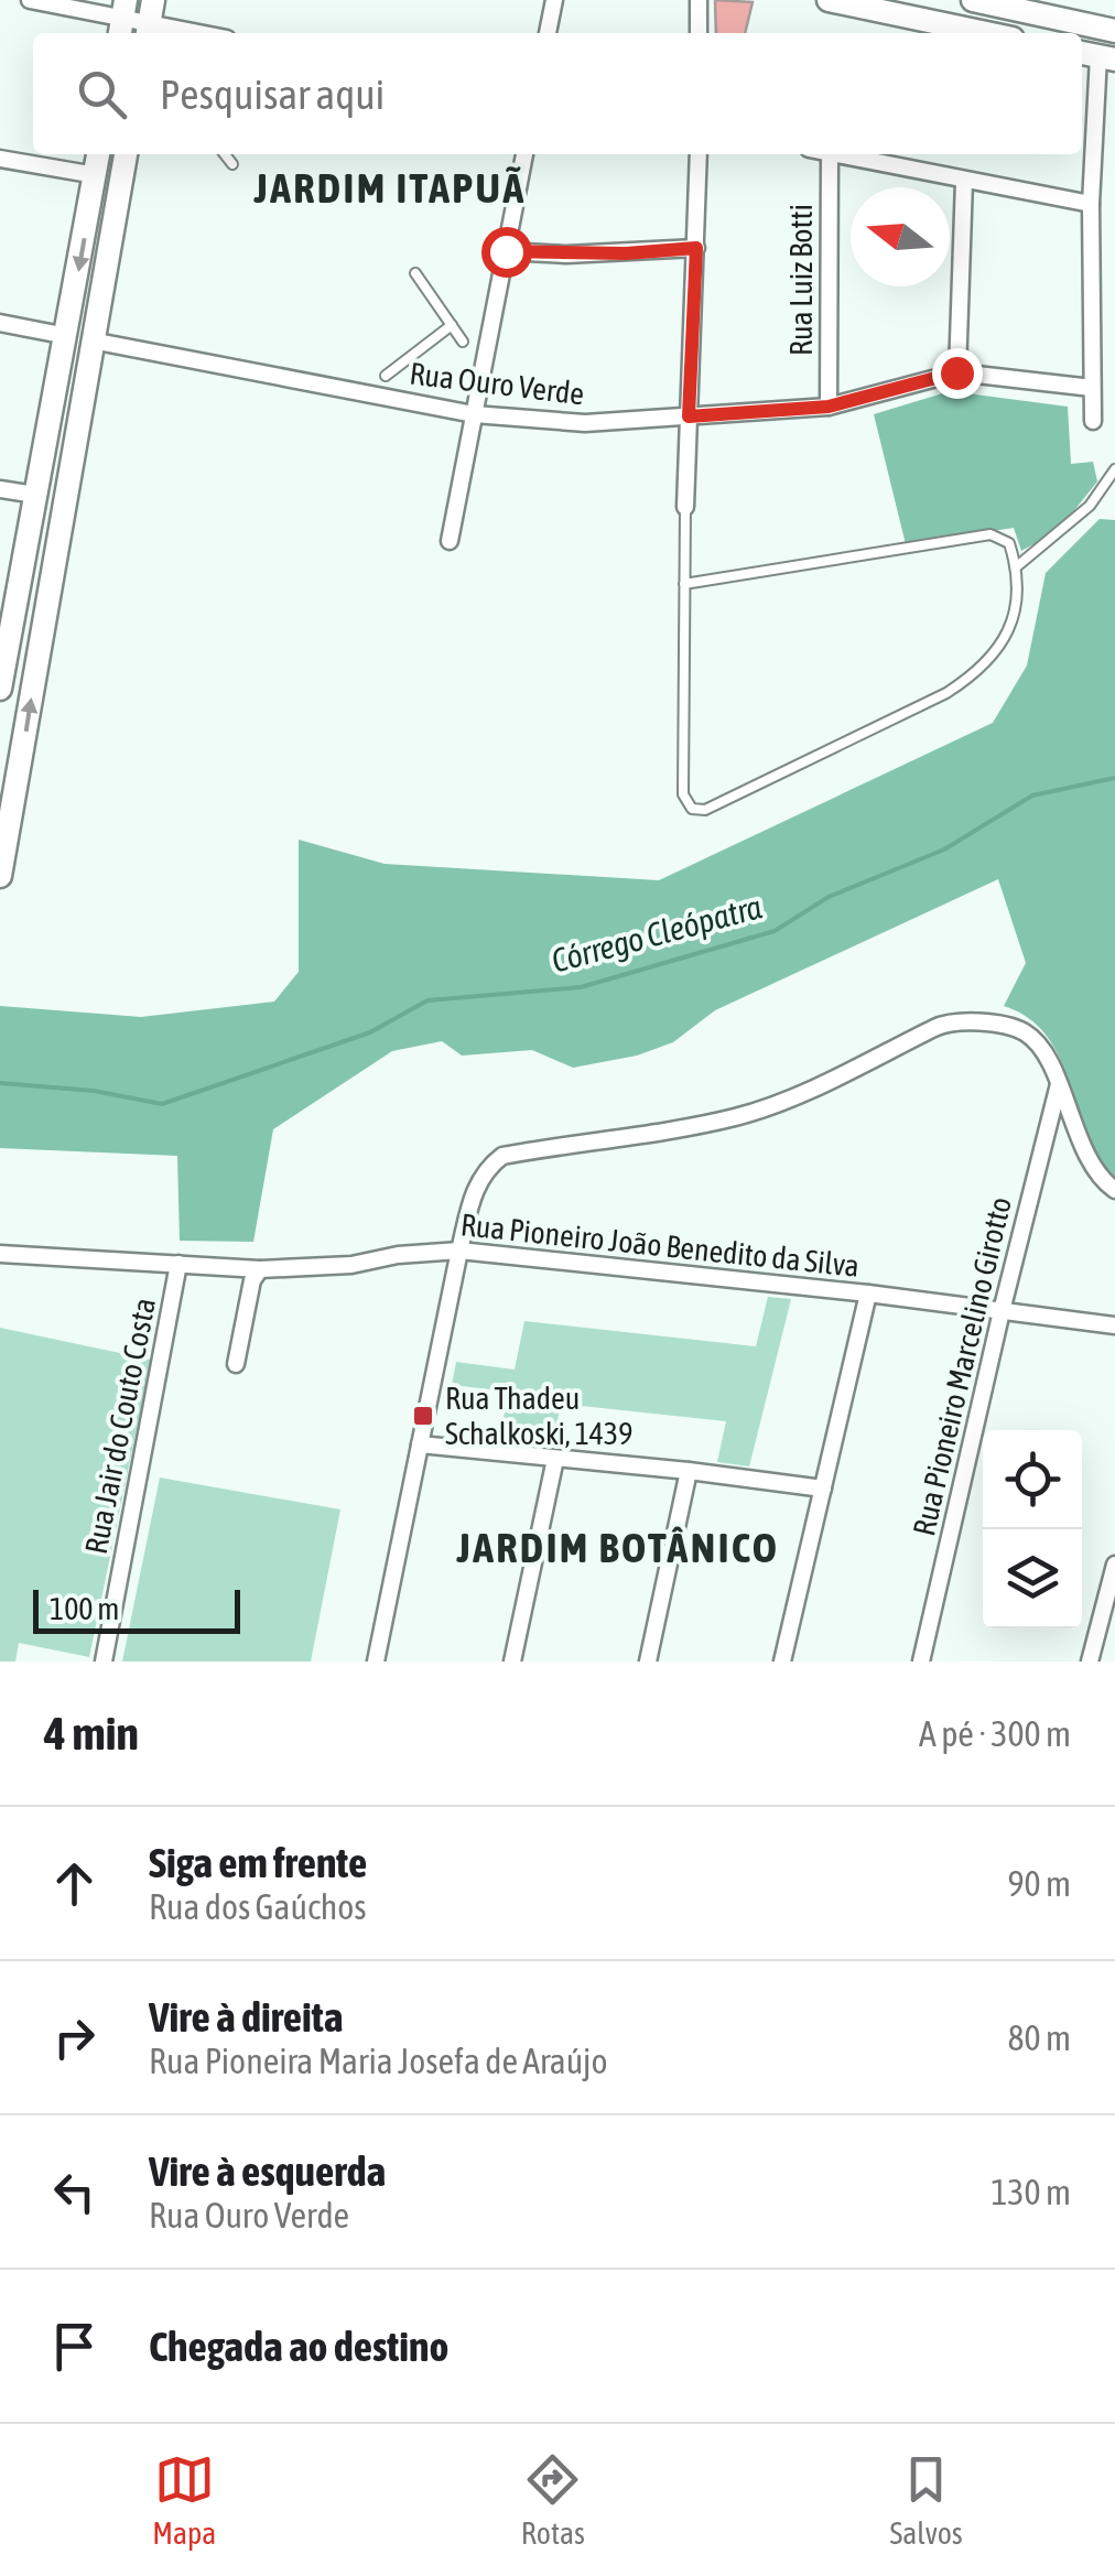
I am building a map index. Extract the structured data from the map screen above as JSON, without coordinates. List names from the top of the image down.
{
  "streets": {
    "street": [
      "Rua Luiz Botti",
      "Rua Ouro Verde",
      "Rua Pioneiro João Benedito da Silva",
      "Rua Pioneiro Marcelino Girotto",
      "Rua Jair do Couto Costa"
    ]
  },
  "crossings": [
    ["Rua Luiz Botti", "Rua Ouro Verde"],
    ["Rua Pioneiro João Benedito da Silva", "Rua Pioneiro Marcelino Girotto"],
    ["Rua Pioneiro João Benedito da Silva", "Rua Jair do Couto Costa"]
  ],
  "districts": ["JARDIM ITAPUÃ", "JARDIM BOTÂNICO"],
  "water": ["Córrego Cleópatra"],
  "places": {
    "transit": ["Rua Thadeu Schalkoski, 1439"]
  },
  "scale_bar": "100 m",
  "north": "left",
  "page": {
    "search": "Pesquisar aqui",
    "scale": "100 m",
    "heading": ["4 min", "A pé · 300 m"],
    "list": [
      ["Siga em frente", "Rua dos Gaúchos", "90 m"],
      ["Vire à direita", "Rua Pioneira Maria Josefa de Araújo", "80 m"],
      ["Vire à esquerda", "Rua Ouro Verde", "130 m"],
      "Chegada ao destino"
    ],
    "nav": ["Mapa", "Rotas", "Salvos"]
  }
}
